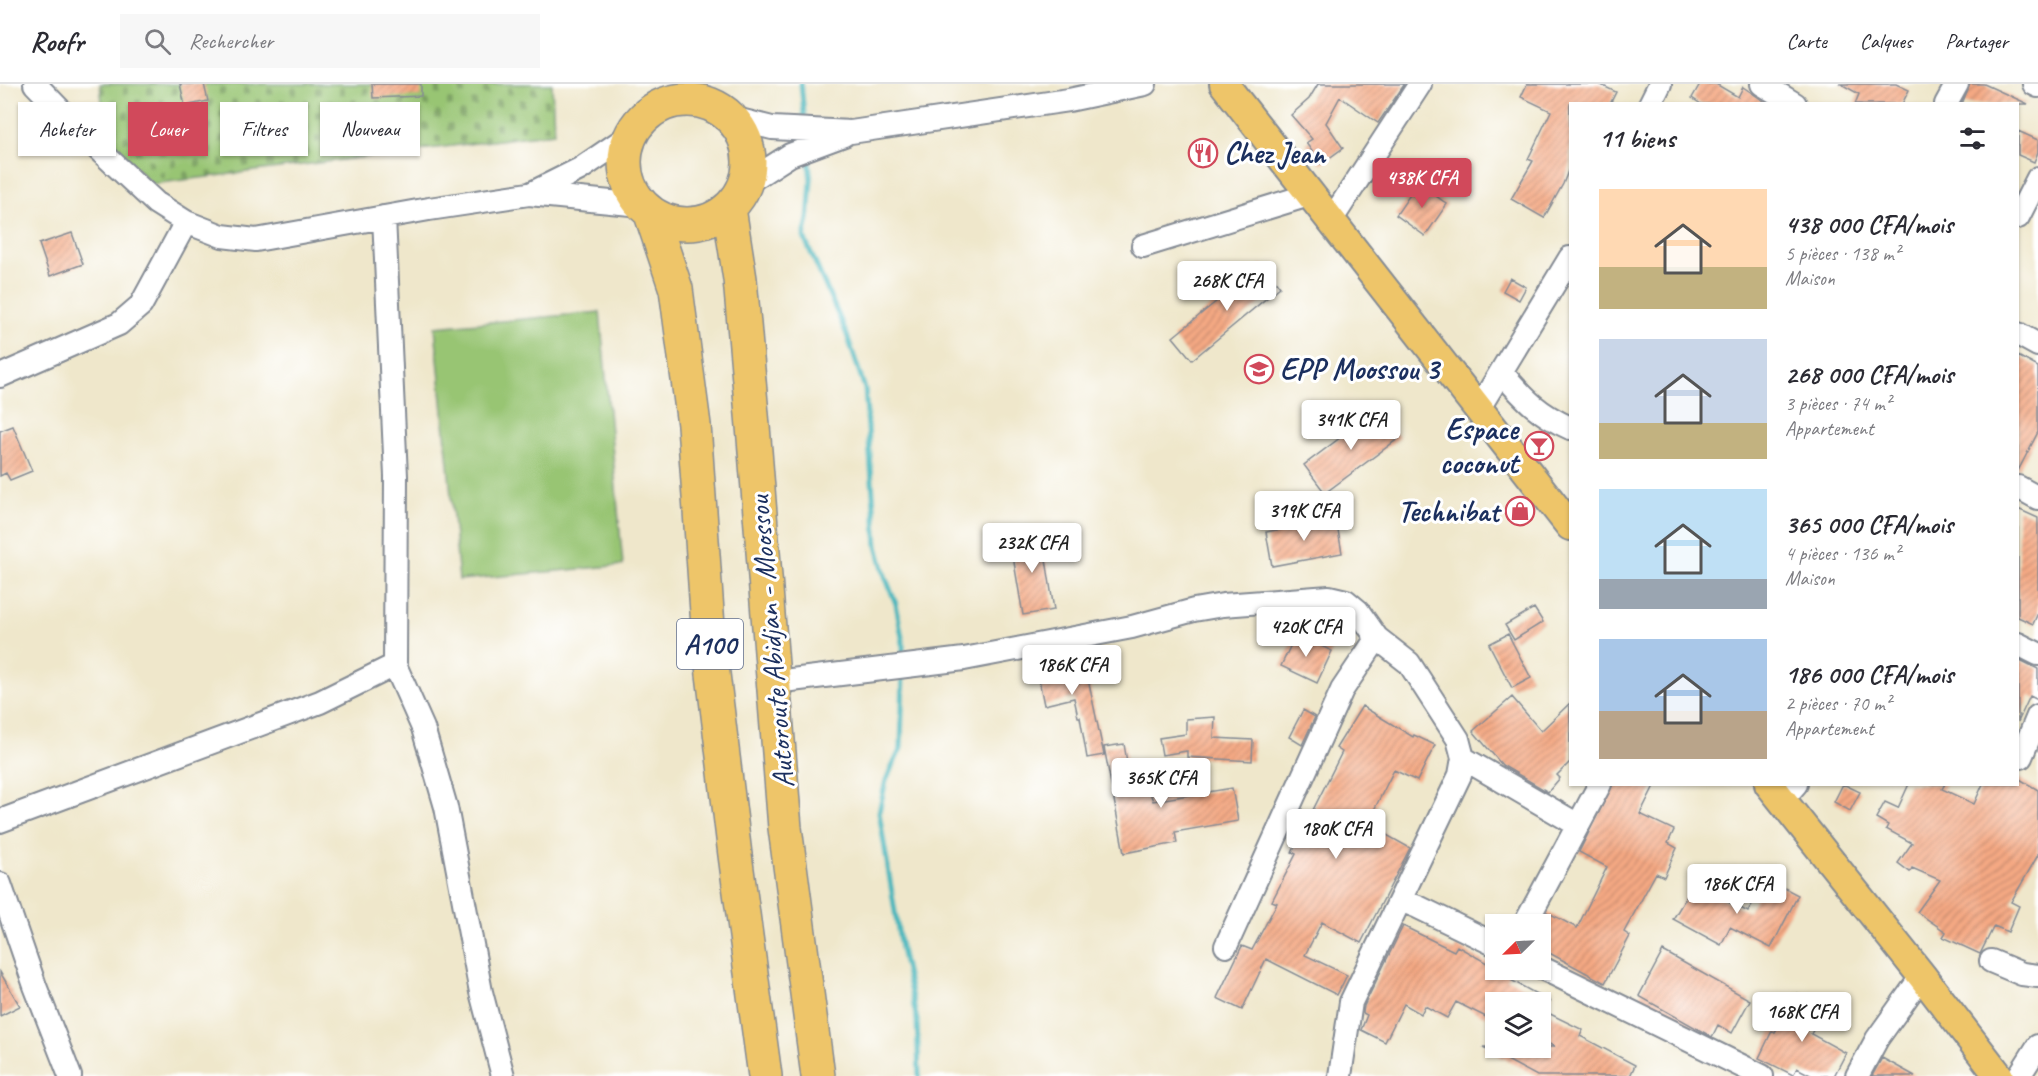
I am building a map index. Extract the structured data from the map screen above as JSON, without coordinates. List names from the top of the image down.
{
  "streets": {
    "highway": ["Autoroute Abidjan - Moossou", "A100"]
  },
  "places": {
    "restaurant": ["Chez Jean"],
    "school or university": ["EPP Moossou 3"],
    "bar": ["Espace coconut"],
    "shop": ["Technibat"]
  },
  "north": "bottom left",
  "page": {
    "header": "Roofr",
    "search": "Rechercher",
    "nav": ["Carte", "Calques", "Partager"],
    "chip": [
      "Acheter",
      "Louer",
      "Filtres",
      "Nouveau"
    ],
    "heading": "11 biens",
    "price": [
      "438K CFA",
      "268K CFA",
      "341K CFA",
      "319K CFA",
      "232K CFA",
      "420K CFA",
      "186K CFA",
      "365K CFA",
      "180K CFA",
      "186K CFA",
      "168K CFA"
    ],
    "list": [
      {
        "name": "438 000 CFA/mois",
        "note": "5 pièces · 138 m² · Maison"
      },
      {
        "name": "268 000 CFA/mois",
        "note": "3 pièces · 74 m² · Appartement"
      },
      {
        "name": "365 000 CFA/mois",
        "note": "4 pièces · 136 m² · Maison"
      },
      {
        "name": "186 000 CFA/mois",
        "note": "2 pièces · 70 m² · Appartement"
      }
    ]
  }
}
